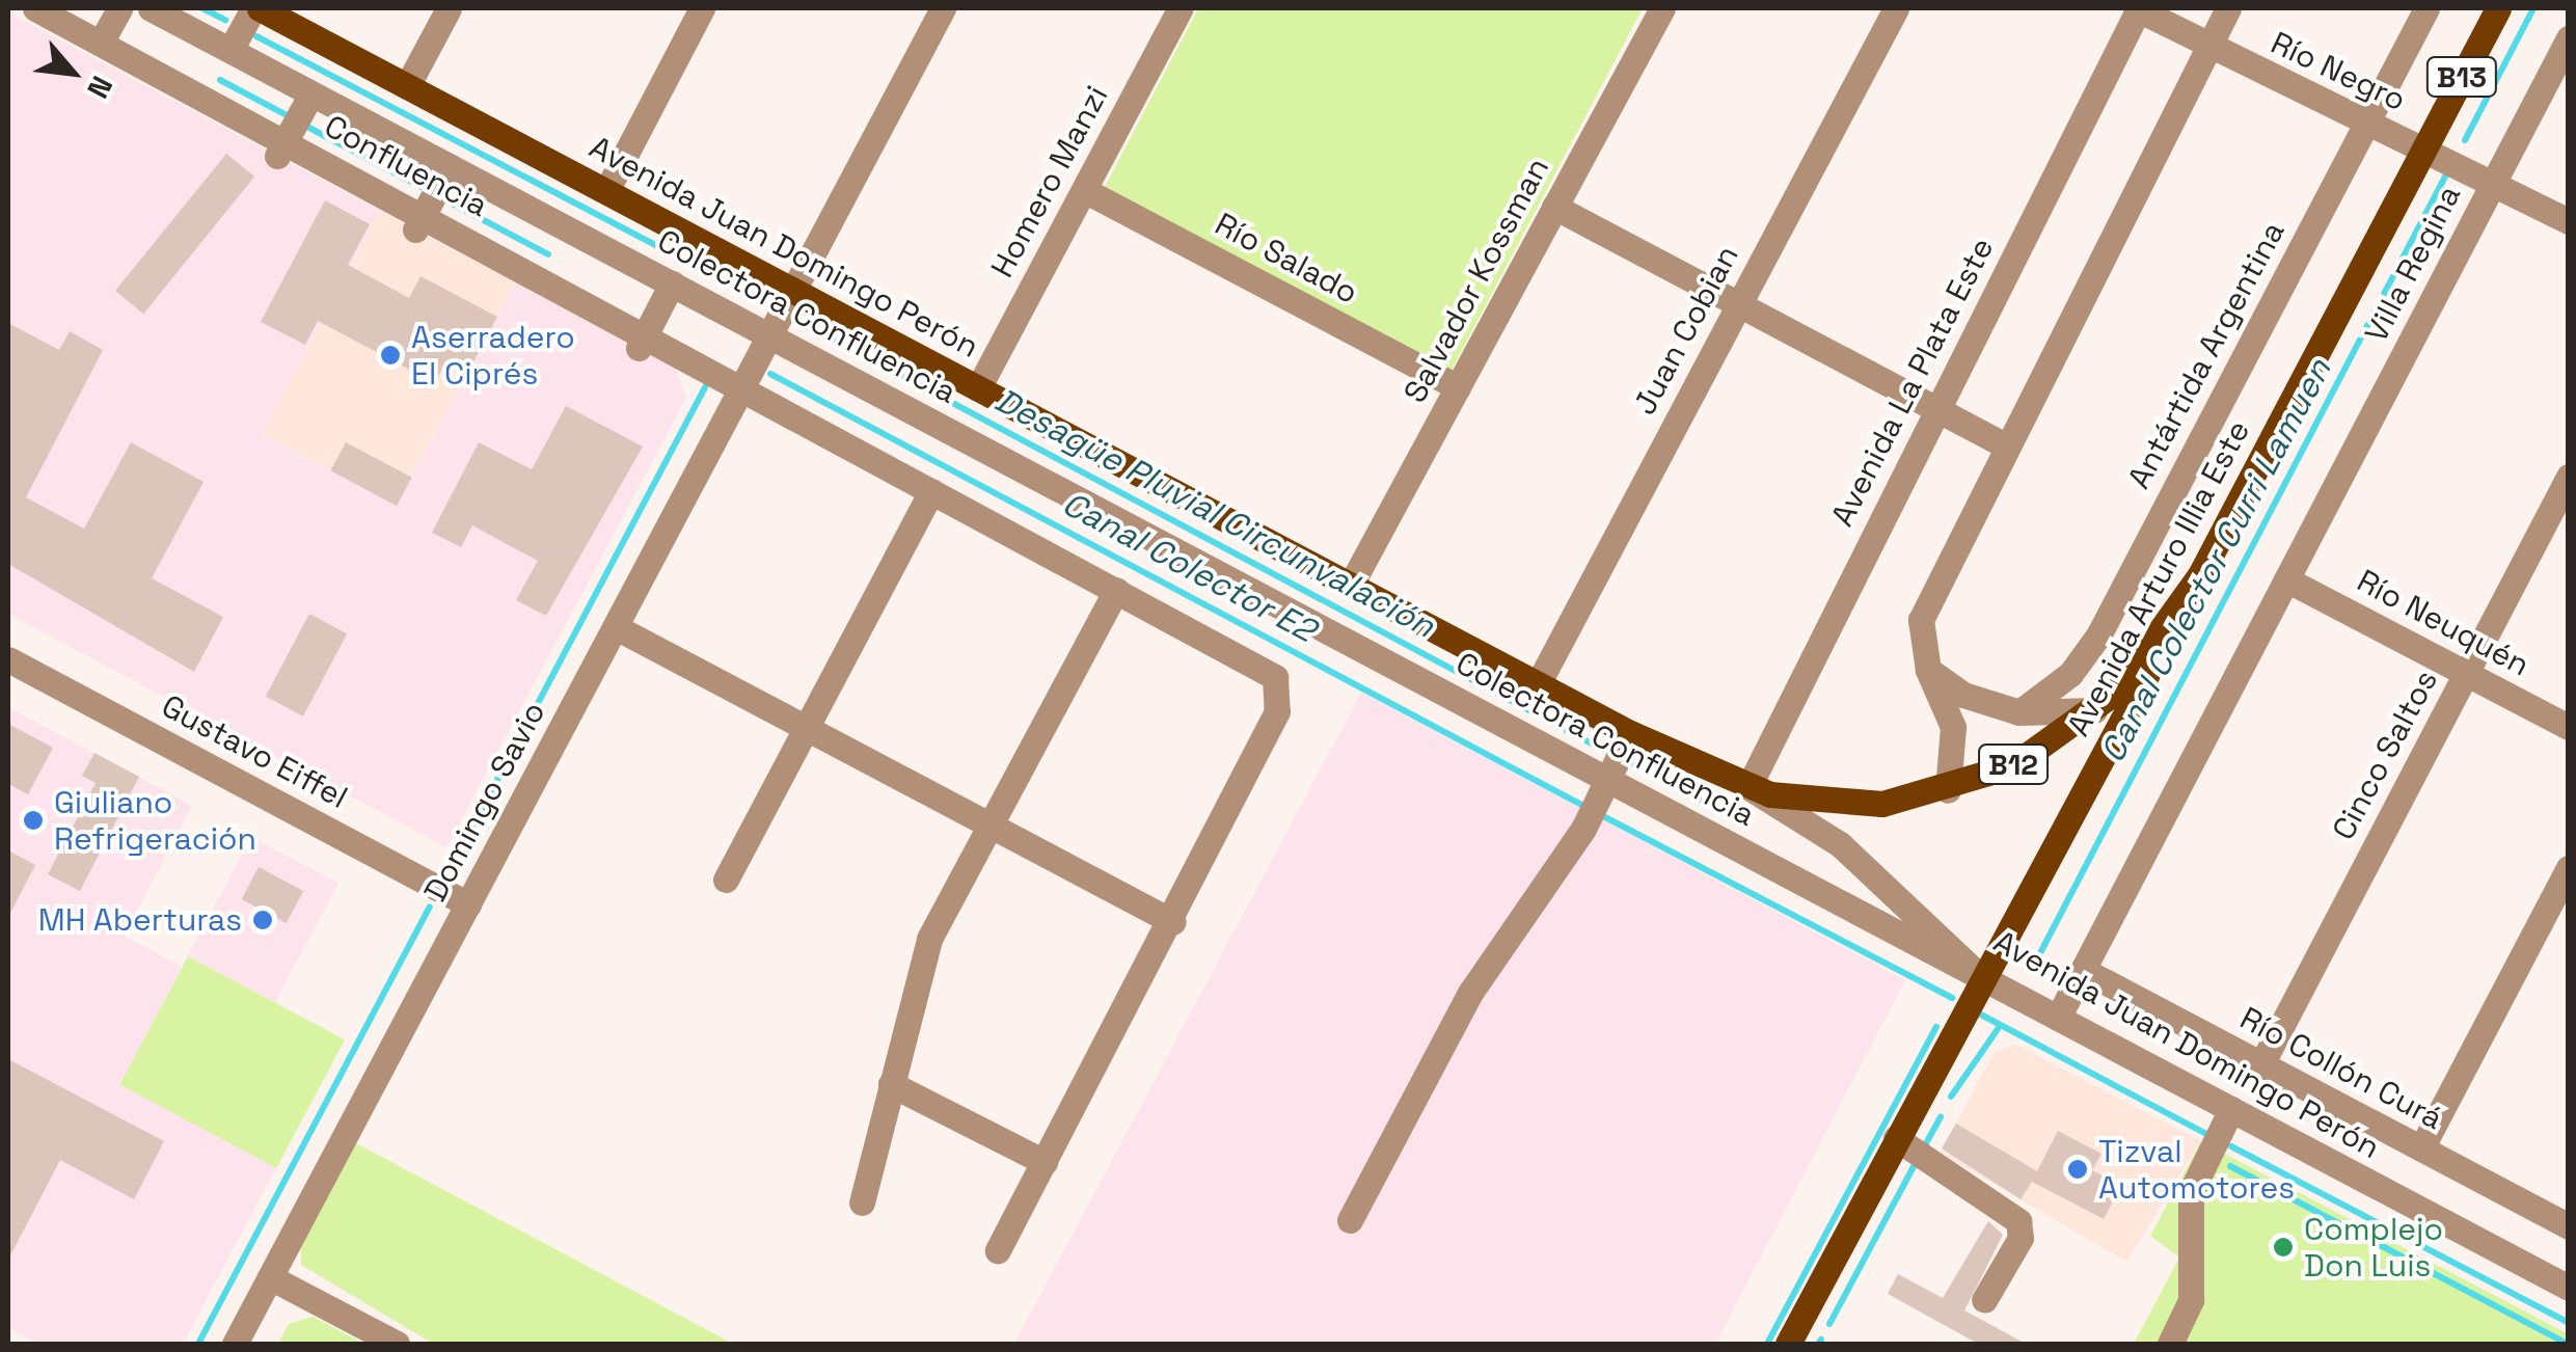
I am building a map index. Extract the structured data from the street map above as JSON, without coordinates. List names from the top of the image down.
{
  "streets": {
    "main road": [
      "B13",
      "Avenida Juan Domingo Perón",
      "Avenida Arturo Illia Este",
      "B12"
    ],
    "street": [
      "Río Negro",
      "Confluencia",
      "Homero Manzi",
      "Río Salado",
      "Villa Regina",
      "Salvador Kossman",
      "Colectora Confluencia",
      "Juan Cobian",
      "Antártida Argentina",
      "Avenida La Plata Este",
      "Río Neuquén",
      "Gustavo Eiffel",
      "Cinco Saltos",
      "Domingo Savio",
      "Río Collón Curá"
    ]
  },
  "crossings": [
    ["Río Negro", "Villa Regina"],
    ["Río Negro", "Antártida Argentina"],
    ["Río Negro", "Avenida La Plata Este"],
    ["Río Negro", "Avenida Arturo Illia Este"],
    ["Confluencia", "Domingo Savio"],
    ["Homero Manzi", "Avenida Juan Domingo Perón"],
    ["Homero Manzi", "Río Salado"],
    ["Avenida Juan Domingo Perón", "Villa Regina"],
    ["Avenida Juan Domingo Perón", "Salvador Kossman"],
    ["Avenida Juan Domingo Perón", "Colectora Confluencia"],
    ["Avenida Juan Domingo Perón", "Juan Cobian"],
    ["Avenida Juan Domingo Perón", "Avenida La Plata Este"],
    ["Avenida Juan Domingo Perón", "Avenida Arturo Illia Este"],
    ["Avenida Juan Domingo Perón", "B12"],
    ["Avenida Juan Domingo Perón", "Domingo Savio"],
    ["Río Salado", "Salvador Kossman"],
    ["Villa Regina", "Río Neuquén"],
    ["Villa Regina", "Río Collón Curá"],
    ["Colectora Confluencia", "Avenida Arturo Illia Este"],
    ["Colectora Confluencia", "Domingo Savio"],
    ["Avenida La Plata Este", "B12"],
    ["Avenida Arturo Illia Este", "B12"],
    ["Río Neuquén", "Cinco Saltos"],
    ["Gustavo Eiffel", "Domingo Savio"],
    ["Cinco Saltos", "Río Collón Curá"]
  ],
  "water": ["Desagüe Pluvial Circunvalación", "Canal Colector Curri Lamuen", "Canal Colector E2"],
  "places": [
    "Aserradero El Ciprés",
    "Giuliano Refrigeración",
    "MH Aberturas",
    "Tizval Automotores",
    "Complejo Don Luis"
  ],
  "north": "bottom right"
}
